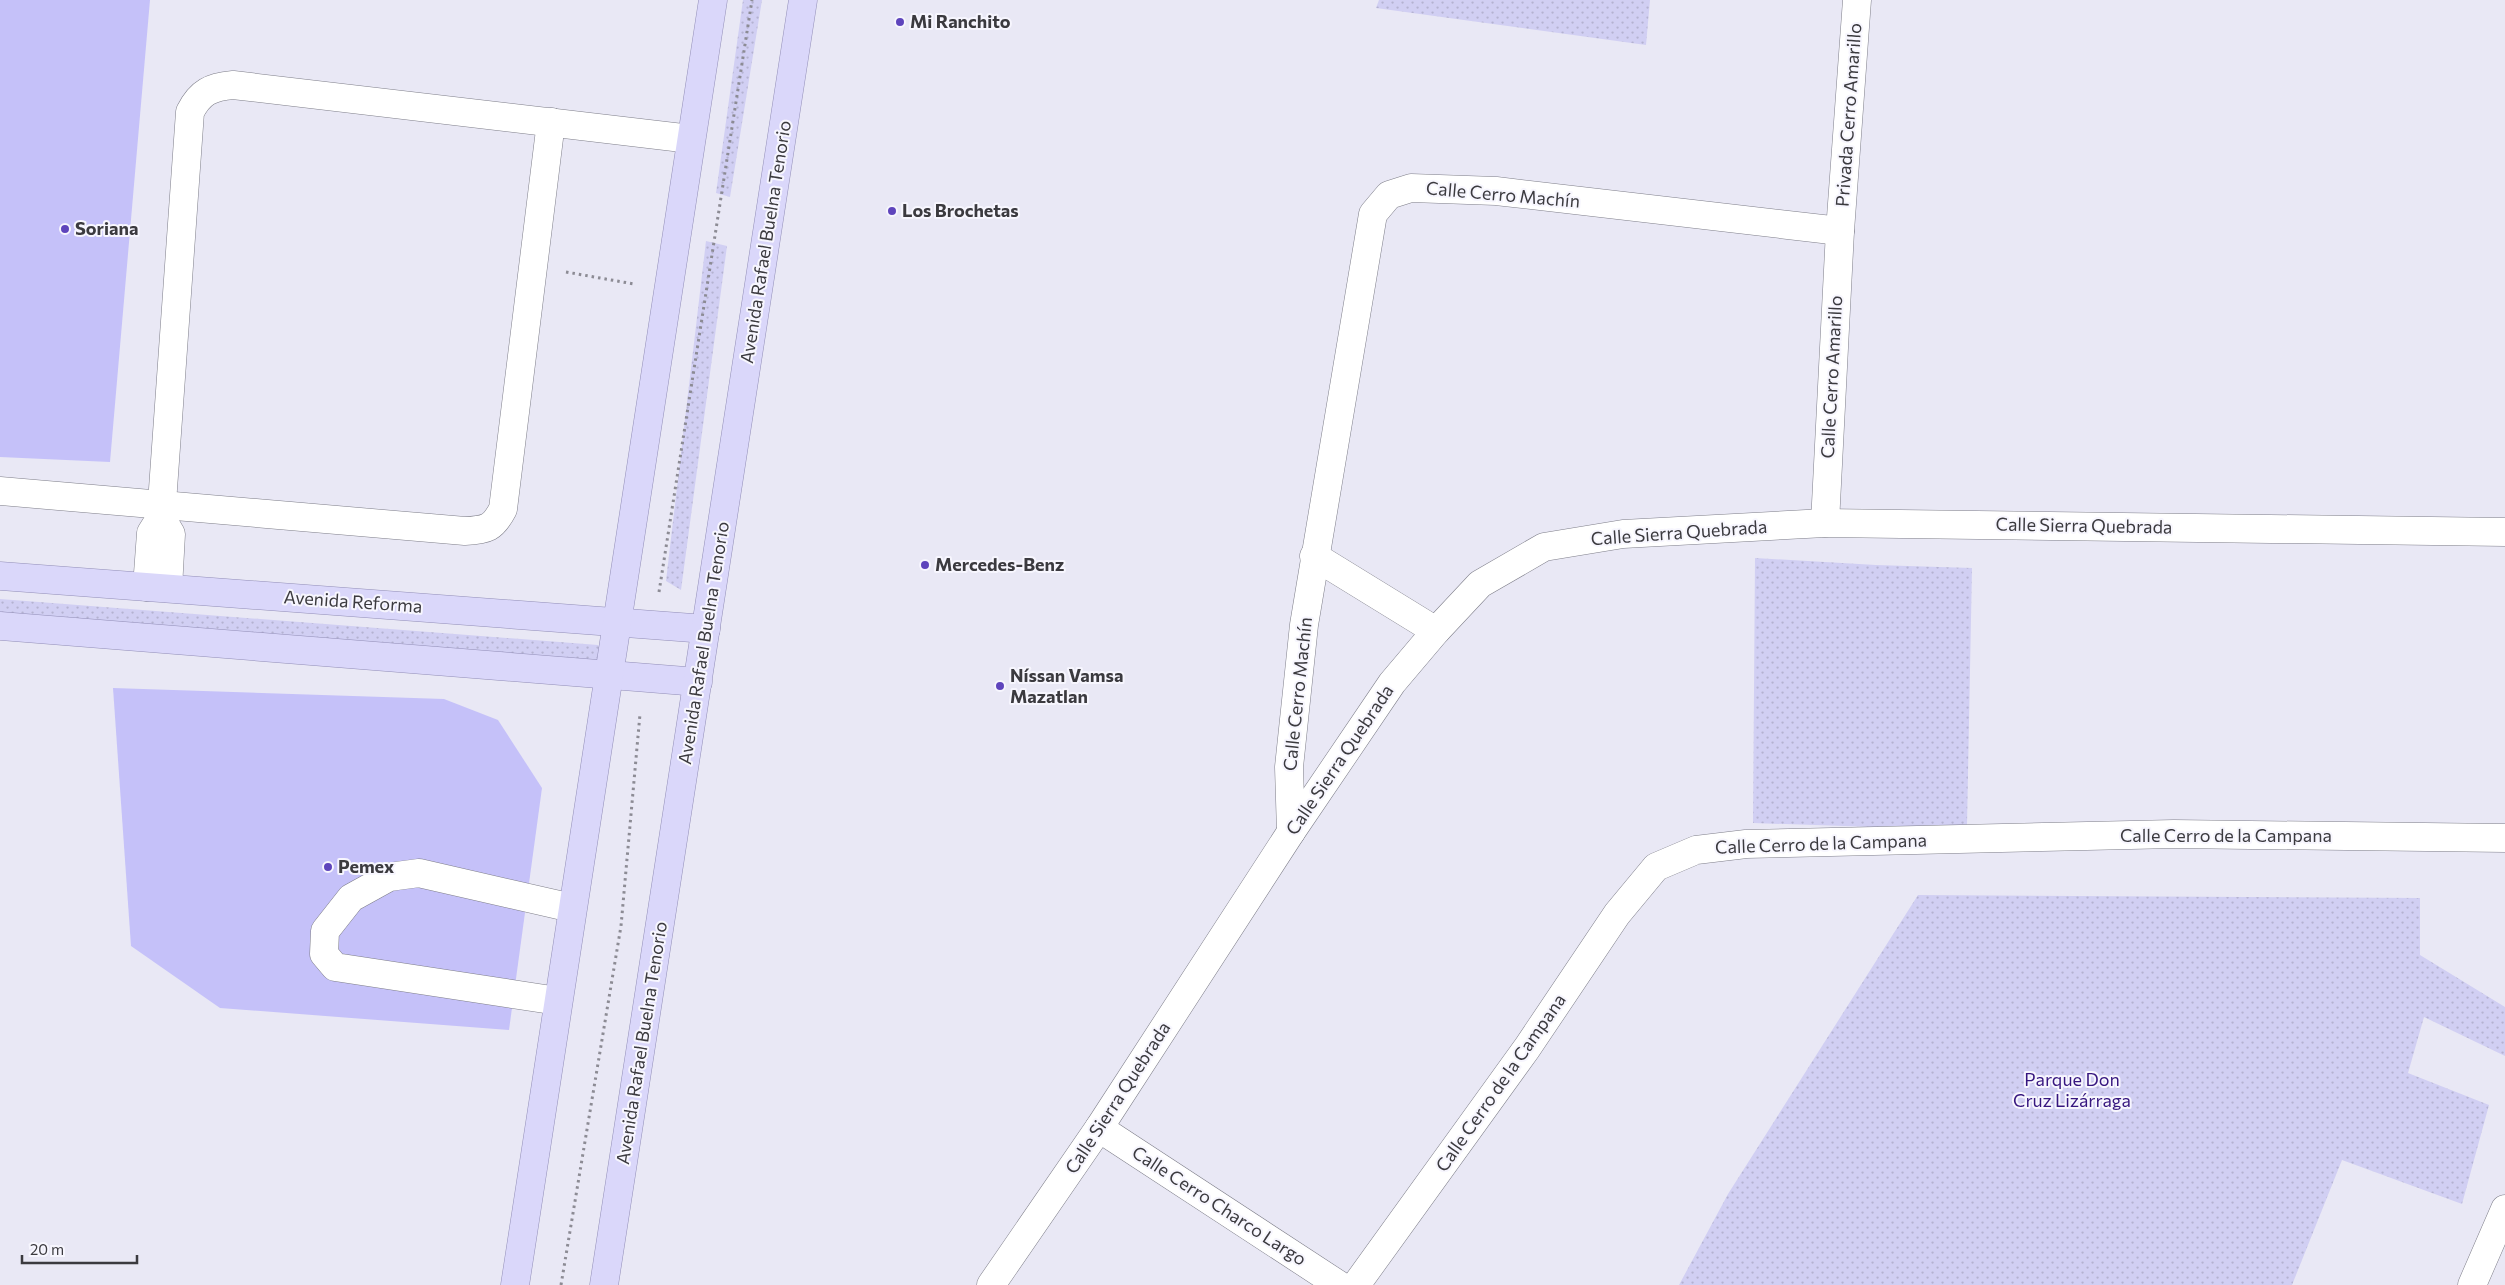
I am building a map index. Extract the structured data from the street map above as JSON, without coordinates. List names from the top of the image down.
{
  "streets": {
    "main road": ["Avenida Rafael Buelna Tenorio", "Avenida Reforma"],
    "street": [
      "Privada Cerro Amarillo",
      "Calle Cerro Machín",
      "Calle Cerro Amarillo",
      "Calle Sierra Quebrada",
      "Calle Cerro de la Campana",
      "Calle Cerro Charco Largo"
    ]
  },
  "crossings": [
    ["Privada Cerro Amarillo", "Calle Cerro Machín"],
    ["Privada Cerro Amarillo", "Calle Cerro Amarillo"],
    ["Calle Cerro Machín", "Calle Cerro Amarillo"],
    ["Calle Cerro Machín", "Calle Sierra Quebrada"],
    ["Avenida Rafael Buelna Tenorio", "Avenida Reforma"],
    ["Calle Cerro Amarillo", "Calle Sierra Quebrada"],
    ["Calle Sierra Quebrada", "Calle Cerro Charco Largo"]
  ],
  "parks": ["Parque Don Cruz Lizárraga"],
  "places": [
    "Mi Ranchito",
    "Los Brochetas",
    "Soriana",
    "Mercedes-Benz",
    "Níssan Vamsa Mazatlan",
    "Pemex"
  ],
  "scale_bar": "20 m"
}
